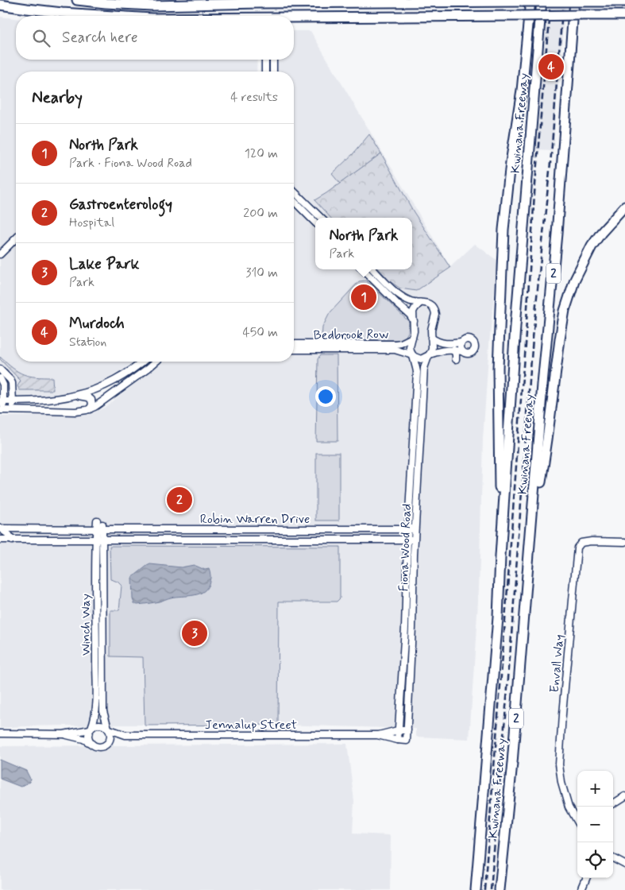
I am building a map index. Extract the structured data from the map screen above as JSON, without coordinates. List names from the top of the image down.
{
  "streets": {
    "highway": ["Kwinana Freeway", "2"],
    "street": [
      "Bedbrook Row",
      "Robin Warren Drive",
      "Fiona Wood Road",
      "Winch Way",
      "Envall Way",
      "Jennalup Street"
    ]
  },
  "crossings": [
    ["Bedbrook Row", "Fiona Wood Road"],
    ["Robin Warren Drive", "Fiona Wood Road"],
    ["Robin Warren Drive", "Winch Way"],
    ["Fiona Wood Road", "Jennalup Street"],
    ["Winch Way", "Jennalup Street"]
  ],
  "page": {
    "search": "Search here",
    "pins": [
      "4",
      "1",
      "2",
      "3"
    ],
    "heading": ["Nearby", "4 results"],
    "list": [
      {
        "mark": "1",
        "name": "North Park",
        "note": "Park · Fiona Wood Road",
        "value": "120 m"
      },
      {
        "mark": "2",
        "name": "Gastroenterology",
        "note": "Hospital",
        "value": "200 m"
      },
      {
        "mark": "3",
        "name": "Lake Park",
        "note": "Park",
        "value": "310 m"
      },
      {
        "mark": "4",
        "name": "Murdoch",
        "note": "Station",
        "value": "450 m"
      }
    ],
    "popup": ["North Park", "Park"],
    "map_buttons": ["+", "−"]
  }
}
